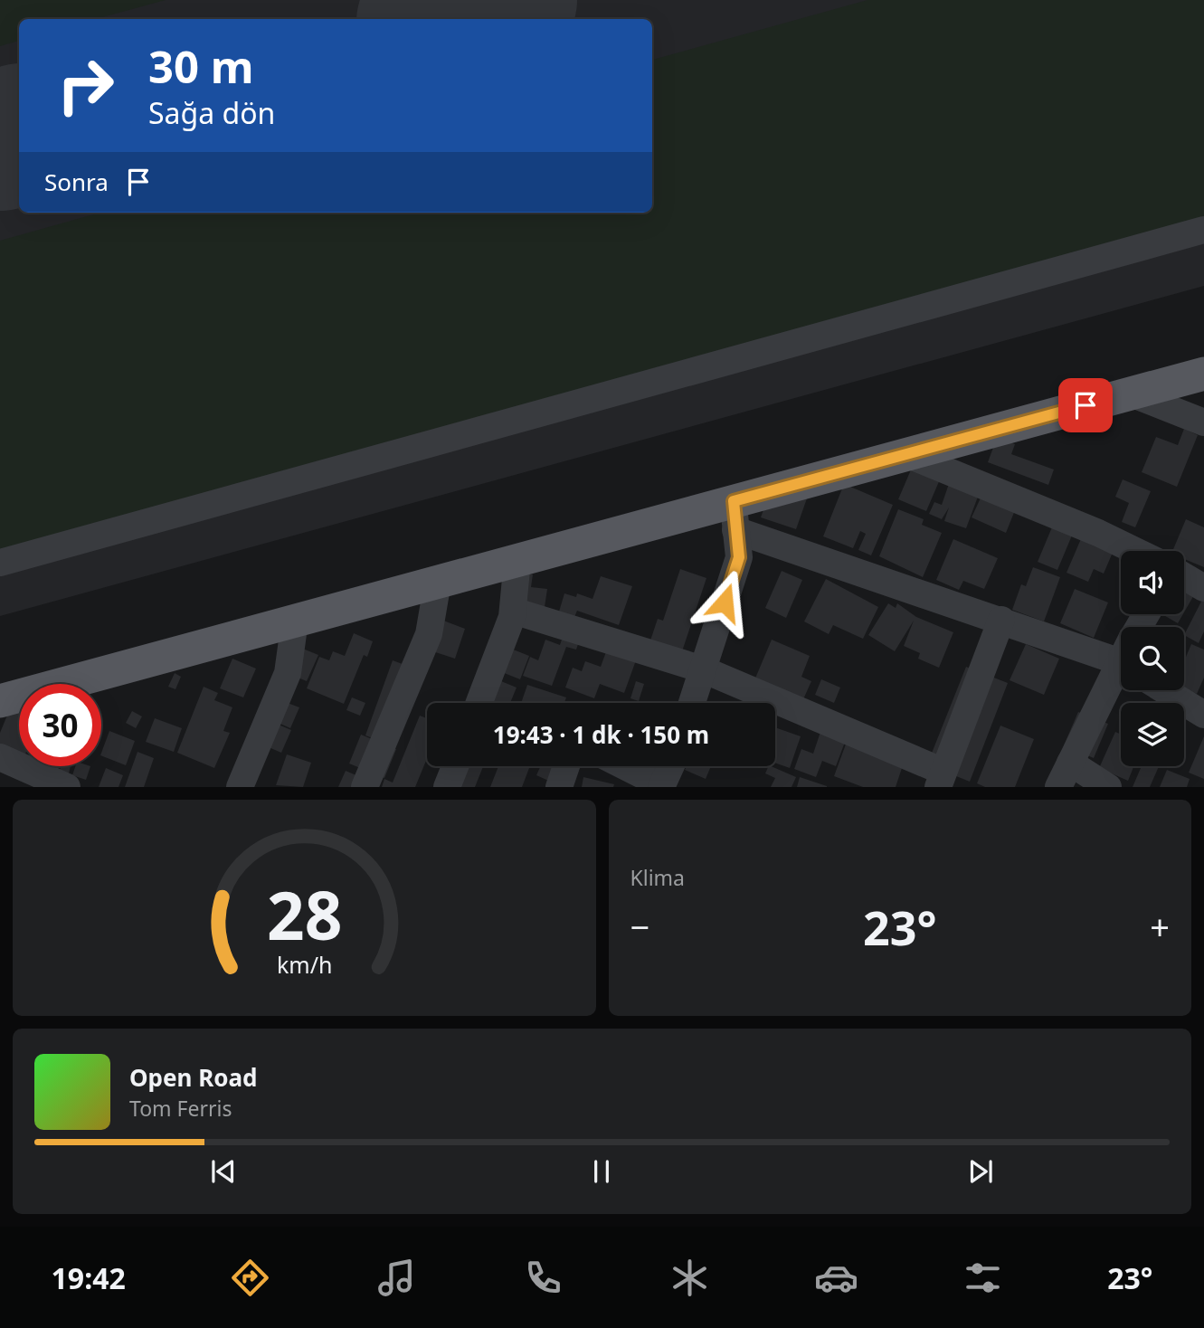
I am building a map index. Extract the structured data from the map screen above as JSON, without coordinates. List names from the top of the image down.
{
  "page": {
    "turn": ["30 m", "Sağa dön"],
    "then": "Sonra",
    "limit": "30",
    "trip": "19:43 · 1 dk · 150 m",
    "tile": "Klima",
    "heat": ["−", "23°", "+"],
    "song": ["Open Road", "Tom Ferris"],
    "tabs": ["19:42", "23°"],
    "gauge": ["28", "km/h"]
  }
}
